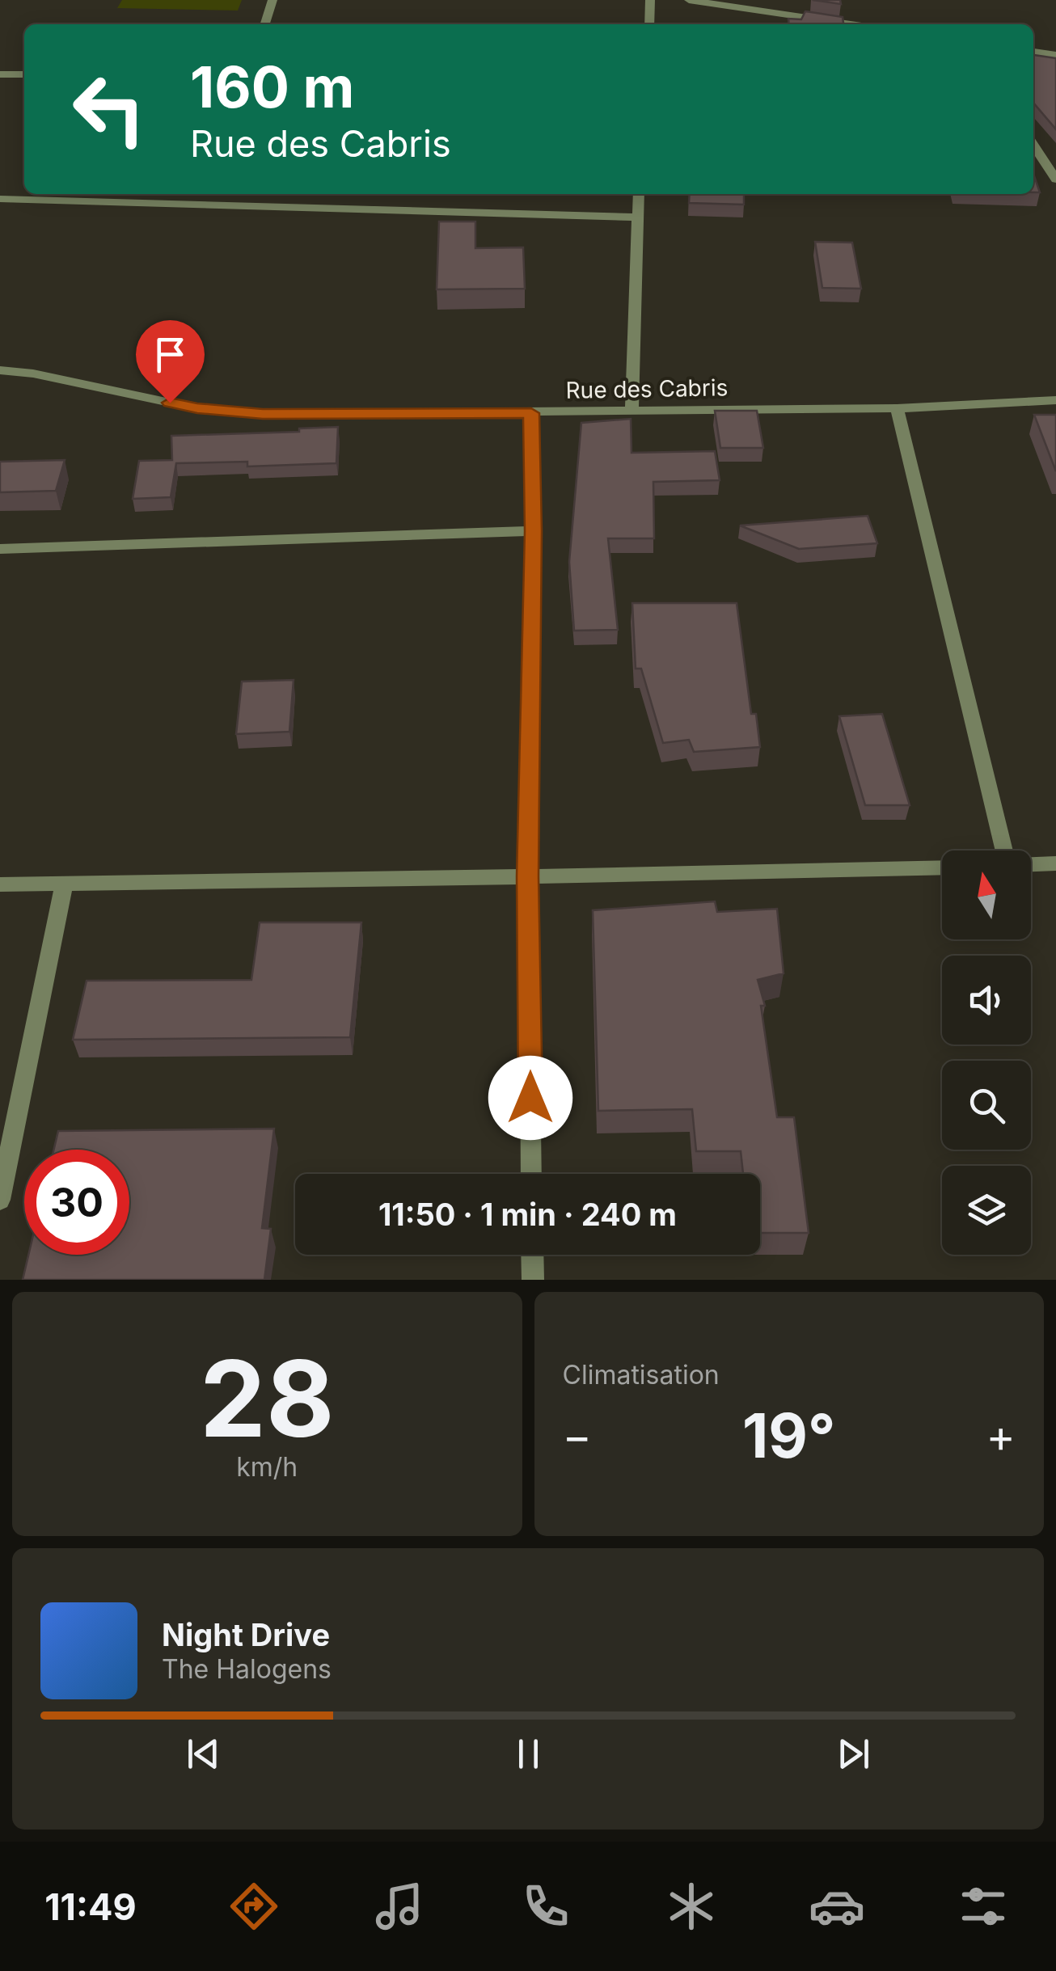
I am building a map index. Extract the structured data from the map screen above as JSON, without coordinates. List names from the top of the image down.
{
  "streets": {
    "street": ["Rue des Cabris"]
  },
  "north": "top",
  "page": {
    "turn": ["160 m", "Rue des Cabris"],
    "limit": "30",
    "trip": "11:50 · 1 min · 240 m",
    "tile": [
      ["28", "km/h"],
      "Climatisation"
    ],
    "heat": ["−", "19°", "+"],
    "song": ["Night Drive", "The Halogens"],
    "tabs": "11:49"
  }
}
